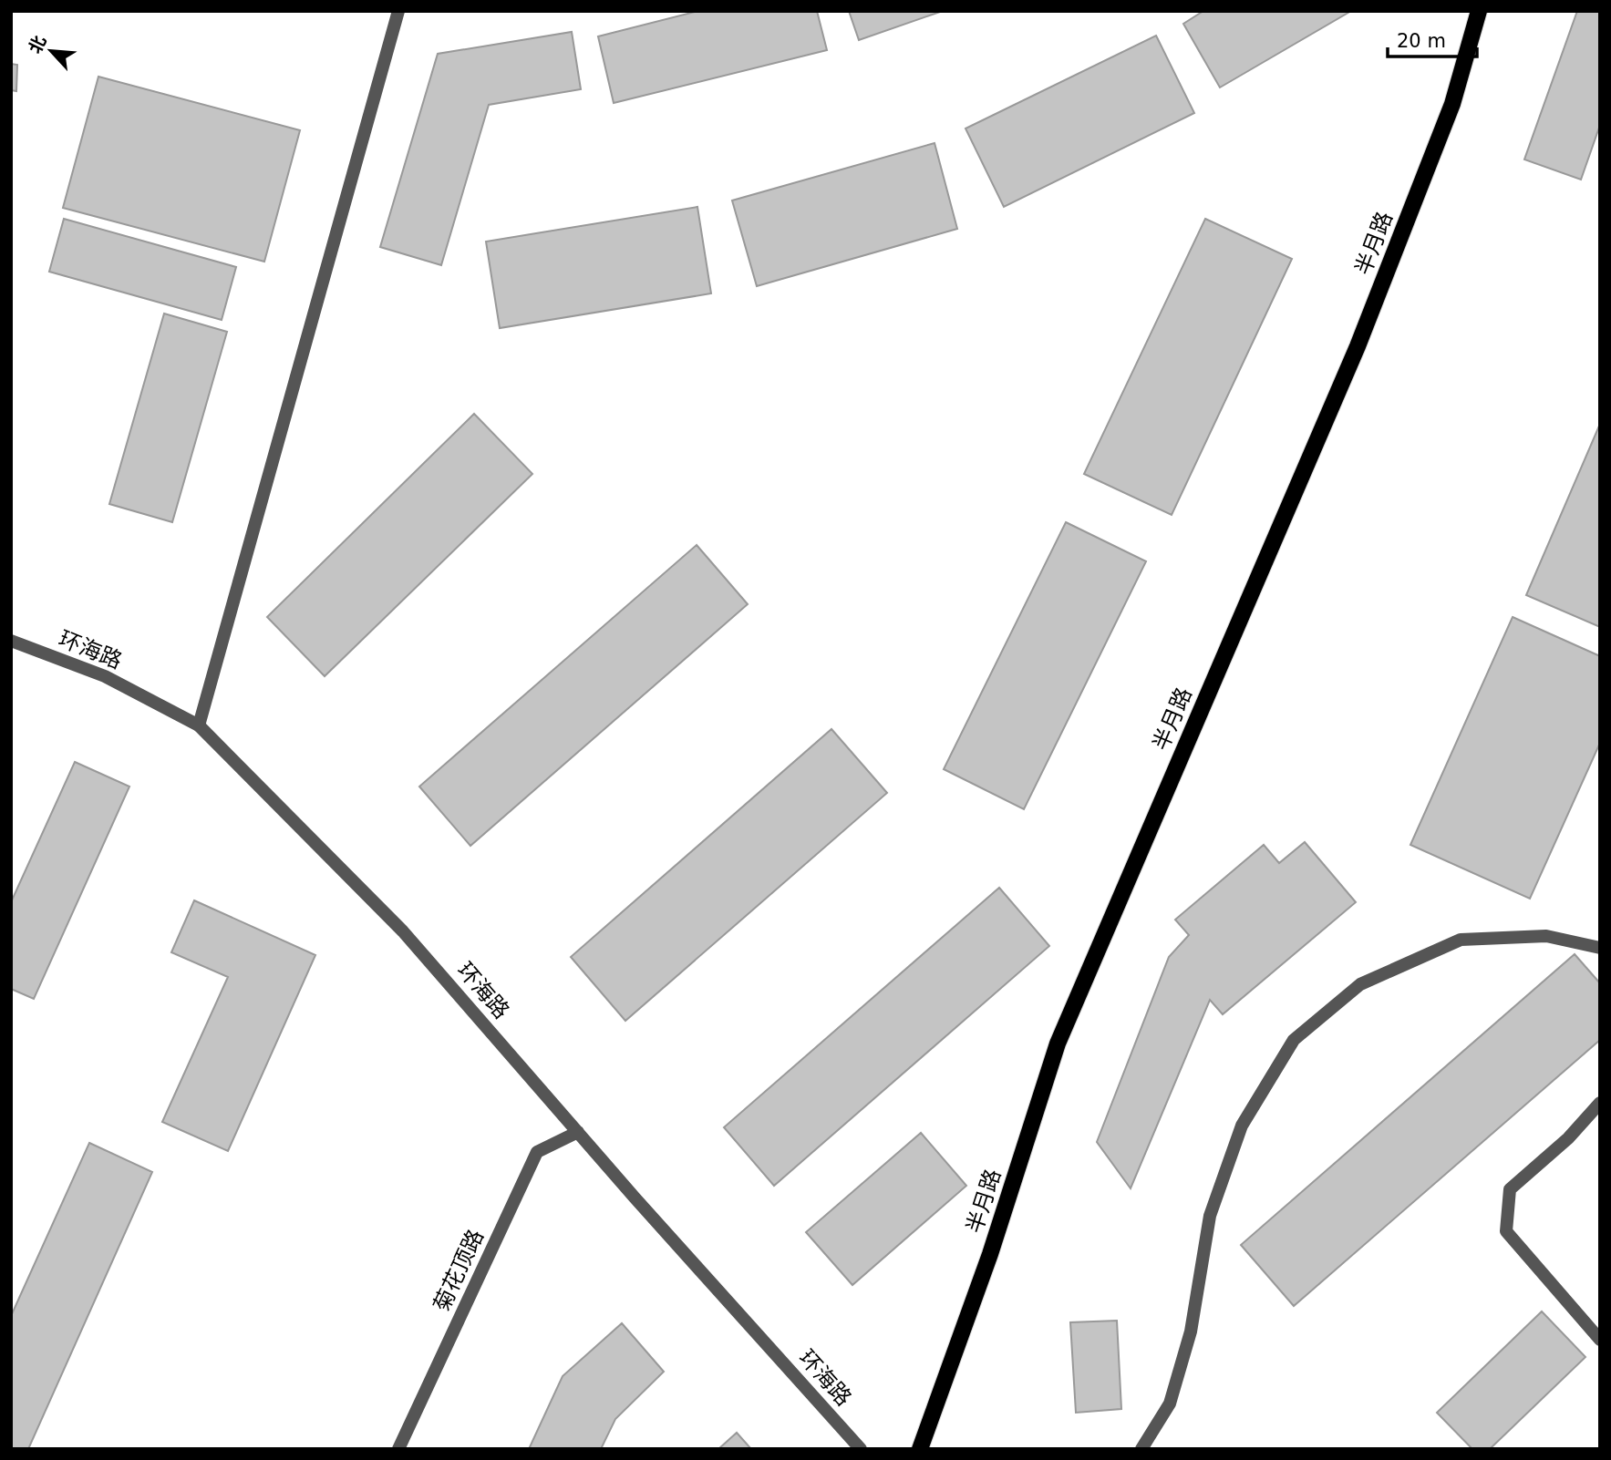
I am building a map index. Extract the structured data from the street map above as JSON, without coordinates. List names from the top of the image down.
{
  "streets": {
    "main road": ["半月路"],
    "street": ["环海路", "菊花顶路"]
  },
  "crossings": [
    ["环海路", "菊花顶路"]
  ],
  "scale_bar": "20 m",
  "north": "top left"
}
